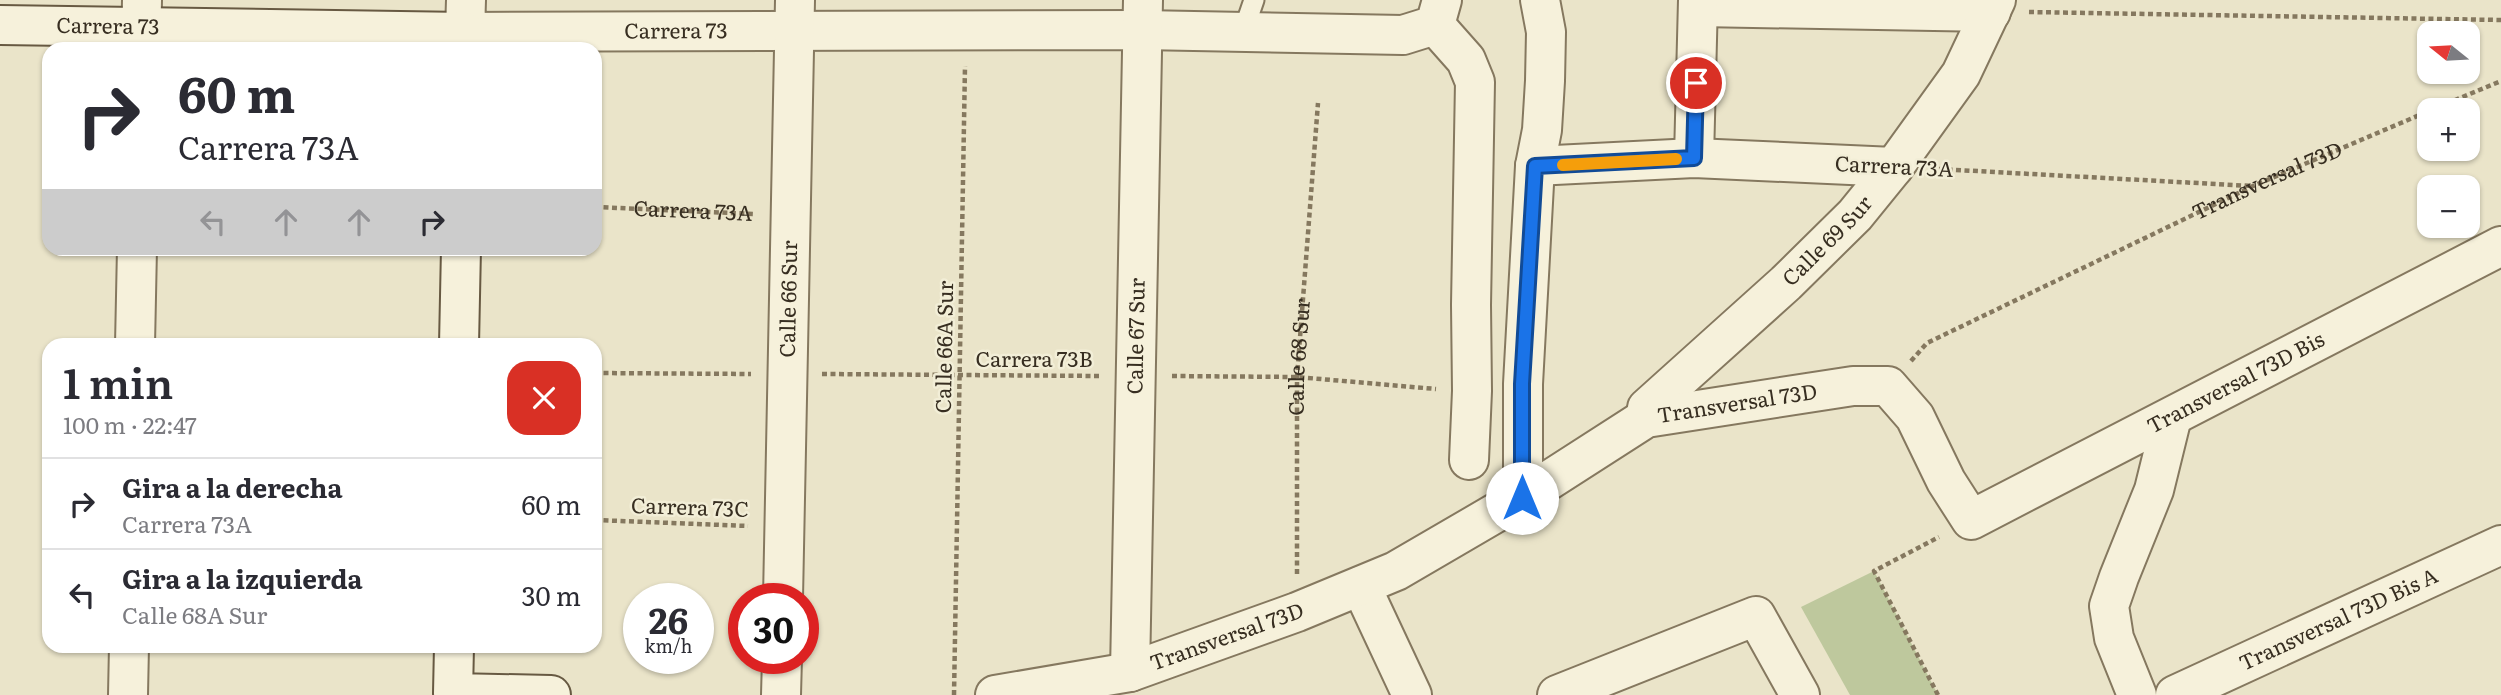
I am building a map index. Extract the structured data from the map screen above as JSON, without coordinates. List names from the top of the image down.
{
  "streets": {
    "street": [
      "Carrera 73",
      "Carrera 73A",
      "Transversal 73D",
      "Calle 69 Sur",
      "Calle 66 Sur",
      "Calle 67 Sur",
      "Transversal 73D Bis",
      "Transversal 73D Bis A"
    ],
    "path": [
      "Calle 66A Sur",
      "Calle 68 Sur",
      "Carrera 73B",
      "Carrera 73C"
    ]
  },
  "crossings": [
    ["Carrera 73", "Calle 66 Sur"],
    ["Carrera 73", "Calle 67 Sur"],
    ["Carrera 73", "Calle 66A Sur"],
    ["Carrera 73A", "Transversal 73D"],
    ["Carrera 73A", "Calle 69 Sur"],
    ["Carrera 73A", "Calle 66 Sur"],
    ["Transversal 73D", "Calle 69 Sur"],
    ["Transversal 73D", "Calle 67 Sur"],
    ["Transversal 73D", "Calle 68 Sur"],
    ["Calle 66 Sur", "Carrera 73B"],
    ["Calle 66 Sur", "Carrera 73C"],
    ["Calle 67 Sur", "Carrera 73B"],
    ["Calle 66A Sur", "Carrera 73B"],
    ["Calle 68 Sur", "Carrera 73B"]
  ],
  "north": "left",
  "page": {
    "map_buttons": ["+", "−"],
    "turn": ["60 m", "Carrera 73A"],
    "heading": ["1 min", "100 m · 22:47"],
    "list": [
      {
        "name": "Gira a la derecha",
        "note": "Carrera 73A",
        "value": "60 m"
      },
      {
        "name": "Gira a la izquierda",
        "note": "Calle 68A Sur",
        "value": "30 m"
      }
    ],
    "speed": "26 km/h",
    "limit": "30"
  }
}
